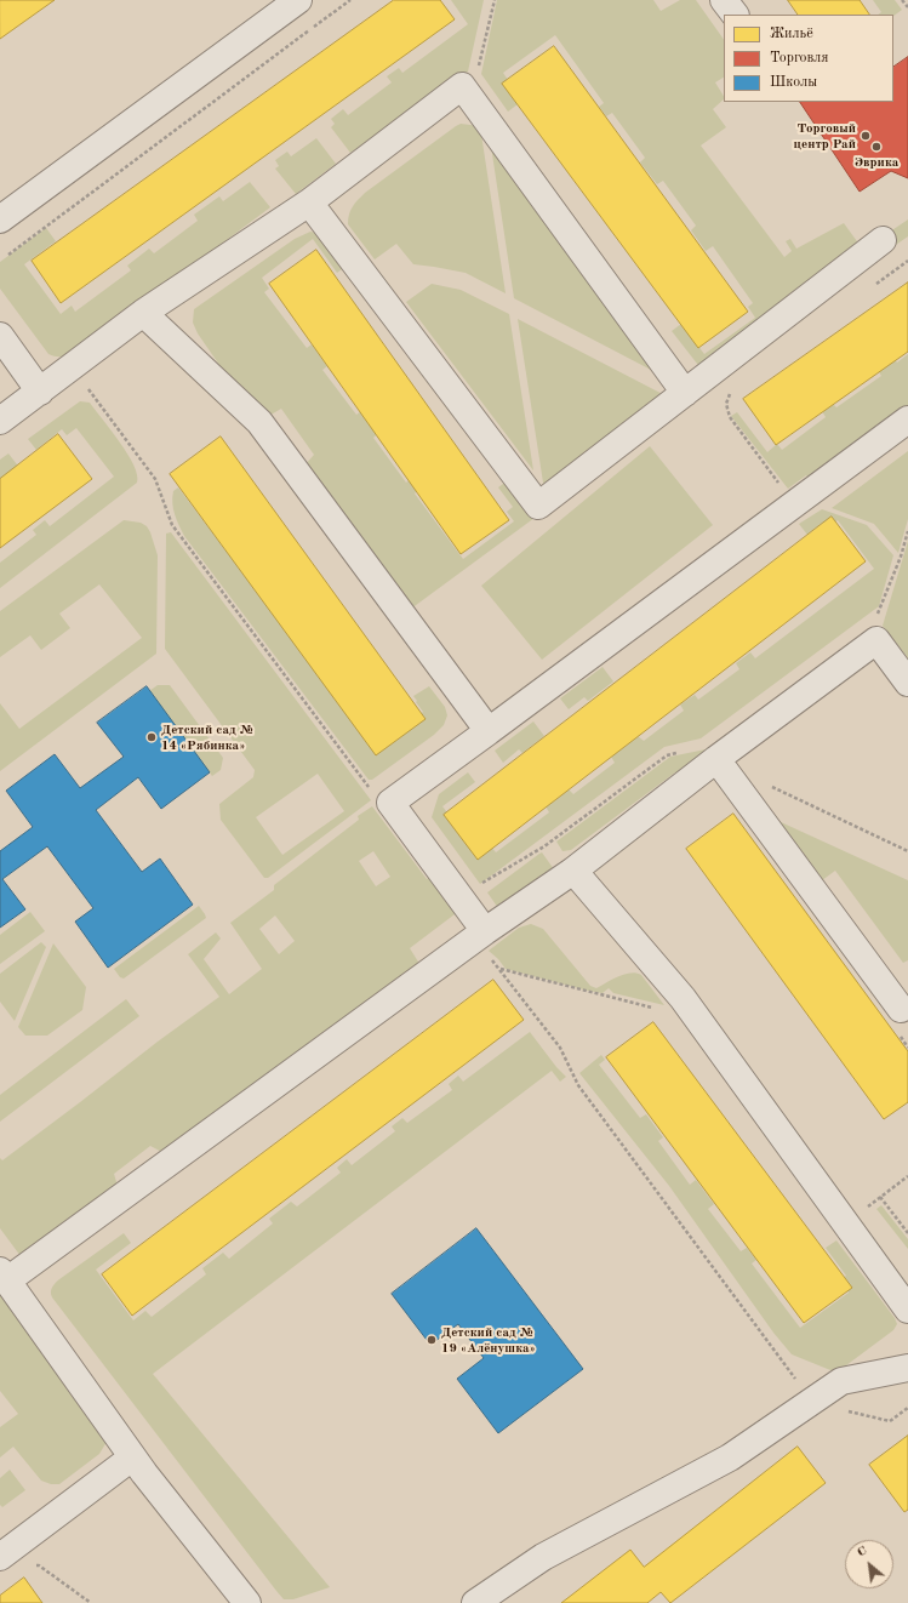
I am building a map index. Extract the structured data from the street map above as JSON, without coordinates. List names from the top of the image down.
{
  "places": [
    "Торговый центр Рай",
    "Эврика",
    "Детский сад № 14 «Рябинка»",
    "Детский сад № 19 «Алёнушка»"
  ],
  "legend": ["Жильё", "Торговля", "Школы"],
  "north": "top left"
}
